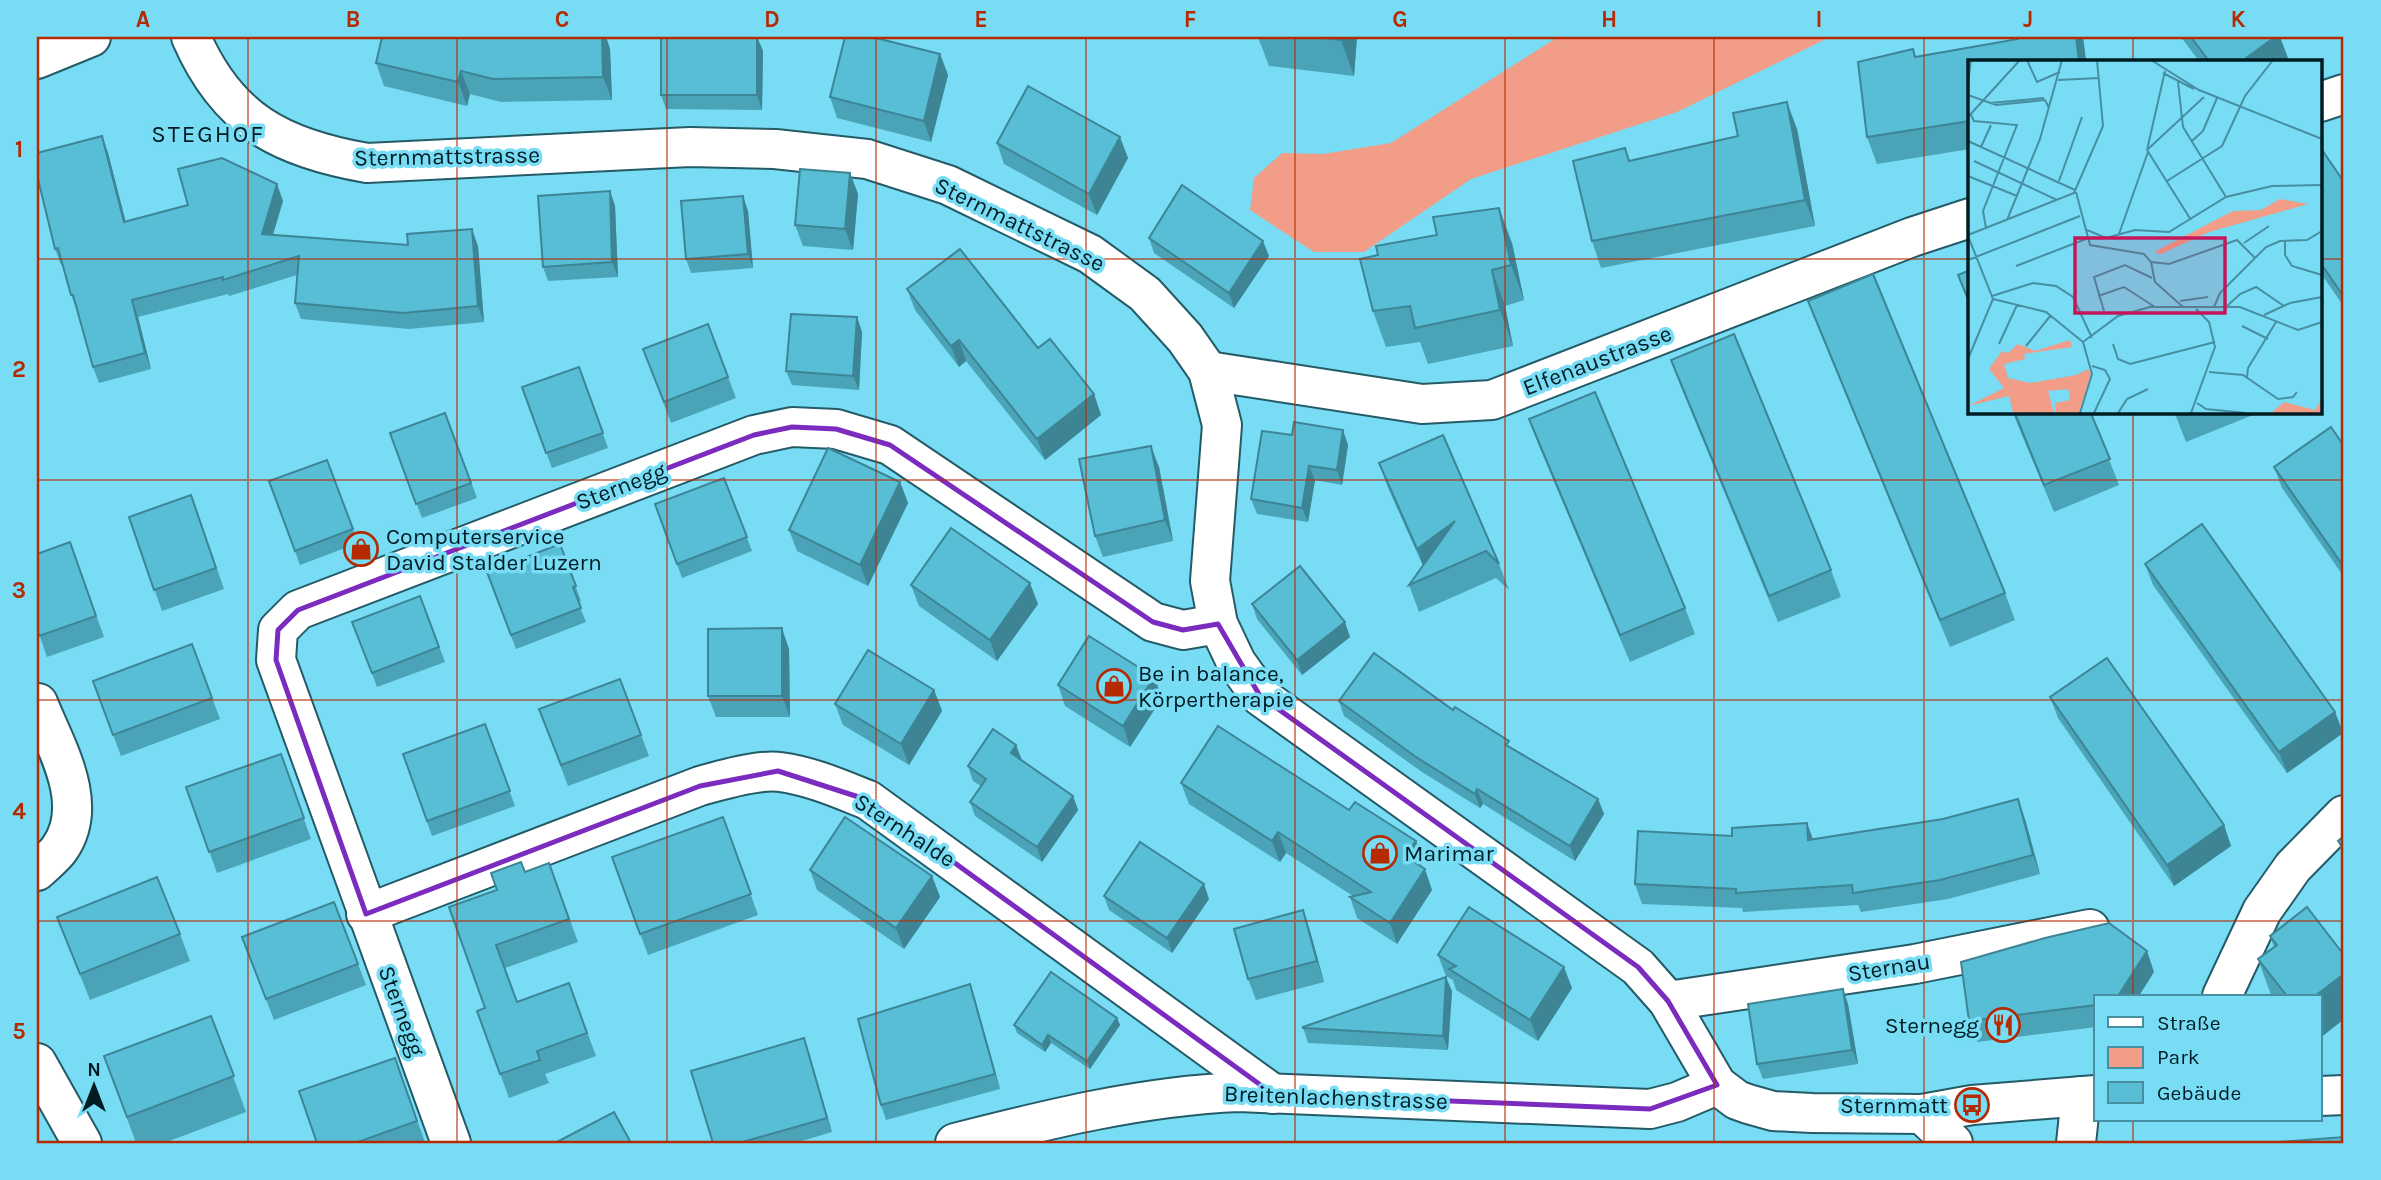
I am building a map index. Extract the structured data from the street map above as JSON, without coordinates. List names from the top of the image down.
{
  "streets": {
    "street": [
      "Sternmattstrasse",
      "Elfenaustrasse",
      "Sternegg",
      "Sternhalde",
      "Sternau",
      "Breitenlachenstrasse"
    ]
  },
  "crossings": [
    ["Sternmattstrasse", "Elfenaustrasse"],
    ["Sternmattstrasse", "Sternegg"],
    ["Sternmattstrasse", "Sternau"],
    ["Sternmattstrasse", "Breitenlachenstrasse"],
    ["Sternegg", "Sternhalde"],
    ["Sternhalde", "Breitenlachenstrasse"]
  ],
  "districts": ["STEGHOF"],
  "places": {
    "shop": ["Computerservice David Stalder Luzern", "Be in balance, Körpertherapie", "Marimar"],
    "restaurant": ["Sternegg"],
    "bus stop": ["Sternmatt"]
  },
  "legend": ["Straße", "Park", "Gebäude"],
  "north": "top",
  "grid": {
    "columns": [
      "A",
      "B",
      "C",
      "D",
      "E",
      "F",
      "G",
      "H",
      "I",
      "J",
      "K"
    ],
    "rows": [
      "1",
      "2",
      "3",
      "4",
      "5"
    ]
  }
}
